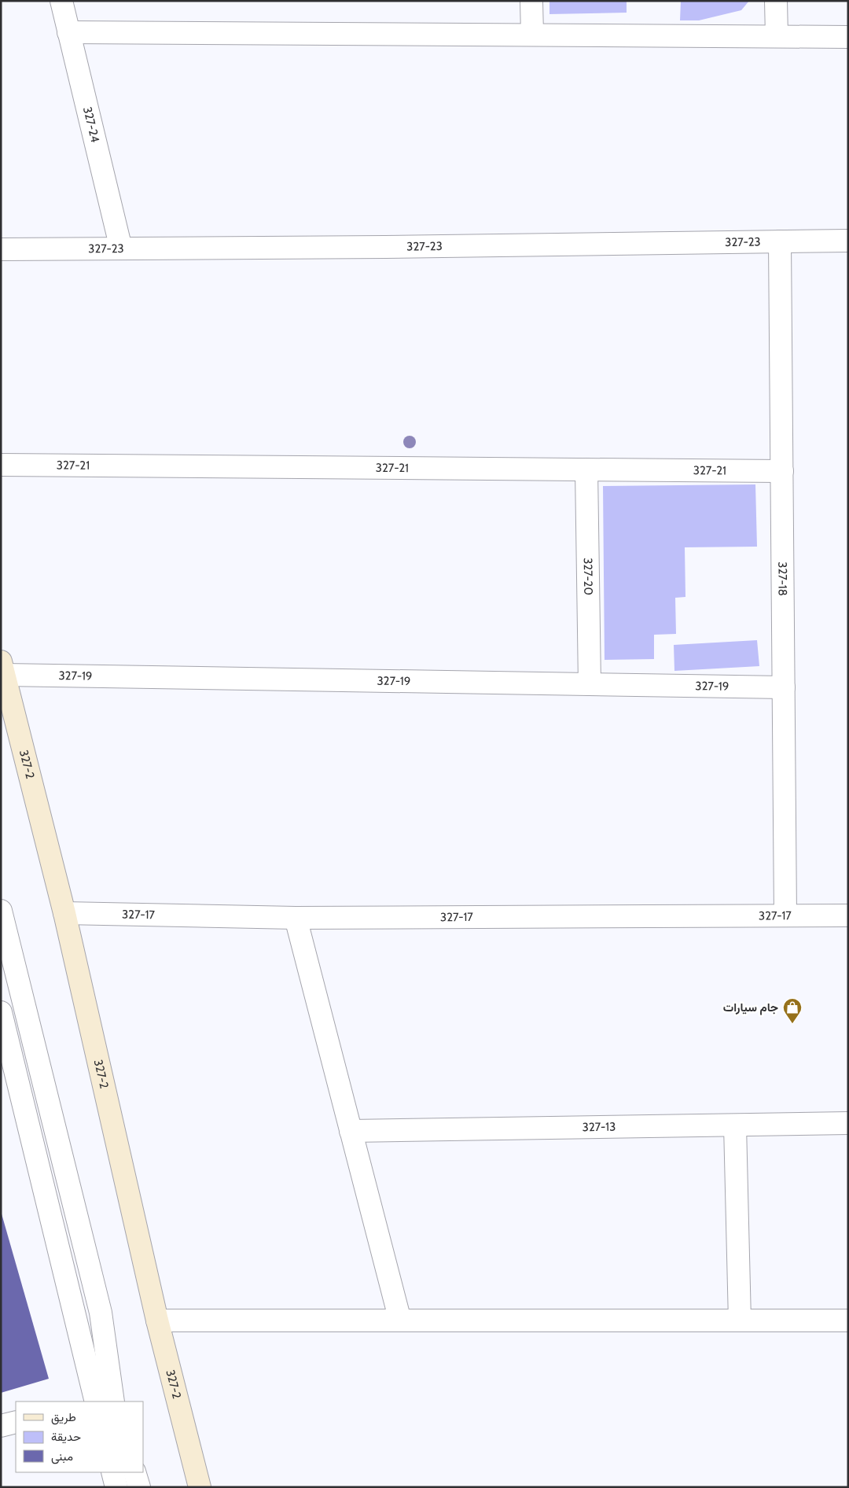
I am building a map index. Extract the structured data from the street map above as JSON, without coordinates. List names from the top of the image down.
{
  "streets": {
    "street": [
      "327-24",
      "327-23",
      "327-21",
      "327-20",
      "327-18",
      "327-19",
      "327-2",
      "327-17",
      "327-13"
    ]
  },
  "crossings": [
    ["327-24", "327-23"],
    ["327-23", "327-18"],
    ["327-21", "327-20"],
    ["327-21", "327-18"],
    ["327-20", "327-19"],
    ["327-18", "327-19"],
    ["327-18", "327-17"],
    ["327-19", "327-2"],
    ["327-2", "327-17"]
  ],
  "places": {
    "shop": ["جام سيارات"]
  },
  "legend": ["طريق", "حديقة", "مبنى"]
}
